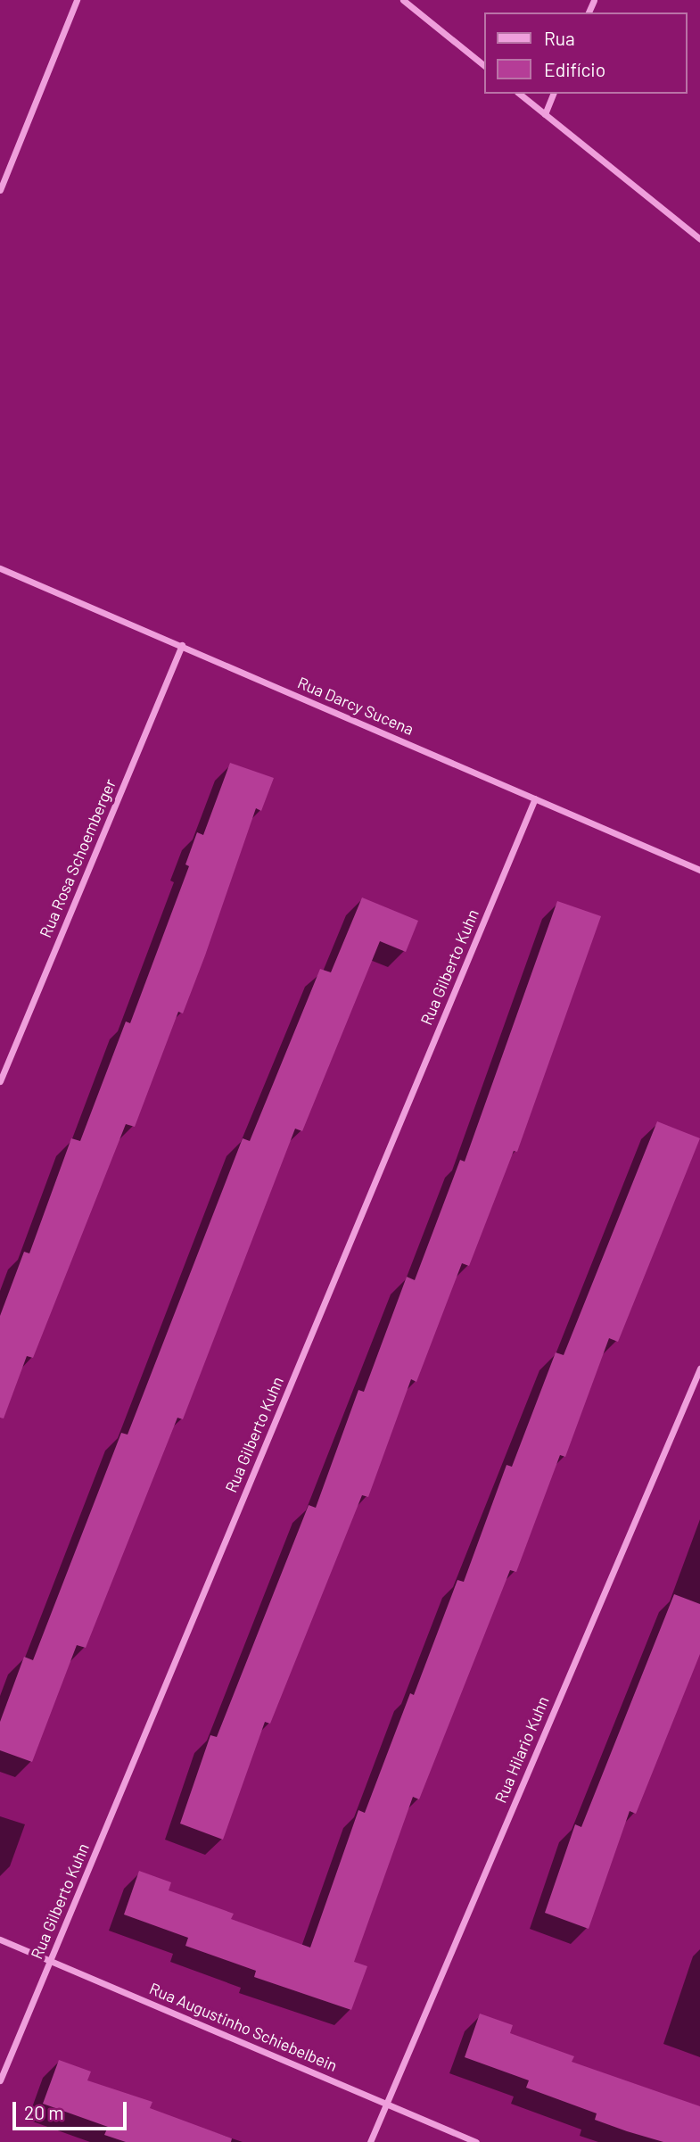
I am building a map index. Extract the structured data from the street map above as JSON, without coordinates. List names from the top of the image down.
{
  "streets": {
    "street": [
      "Rua Darcy Sucena",
      "Rua Rosa Schoemberger",
      "Rua Gilberto Kuhn",
      "Rua Hilario Kuhn",
      "Rua Augustinho Schiebelbein"
    ]
  },
  "crossings": [
    ["Rua Darcy Sucena", "Rua Rosa Schoemberger"],
    ["Rua Darcy Sucena", "Rua Gilberto Kuhn"],
    ["Rua Gilberto Kuhn", "Rua Augustinho Schiebelbein"],
    ["Rua Hilario Kuhn", "Rua Augustinho Schiebelbein"]
  ],
  "legend": ["Rua", "Edifício"],
  "scale_bar": "20 m"
}
